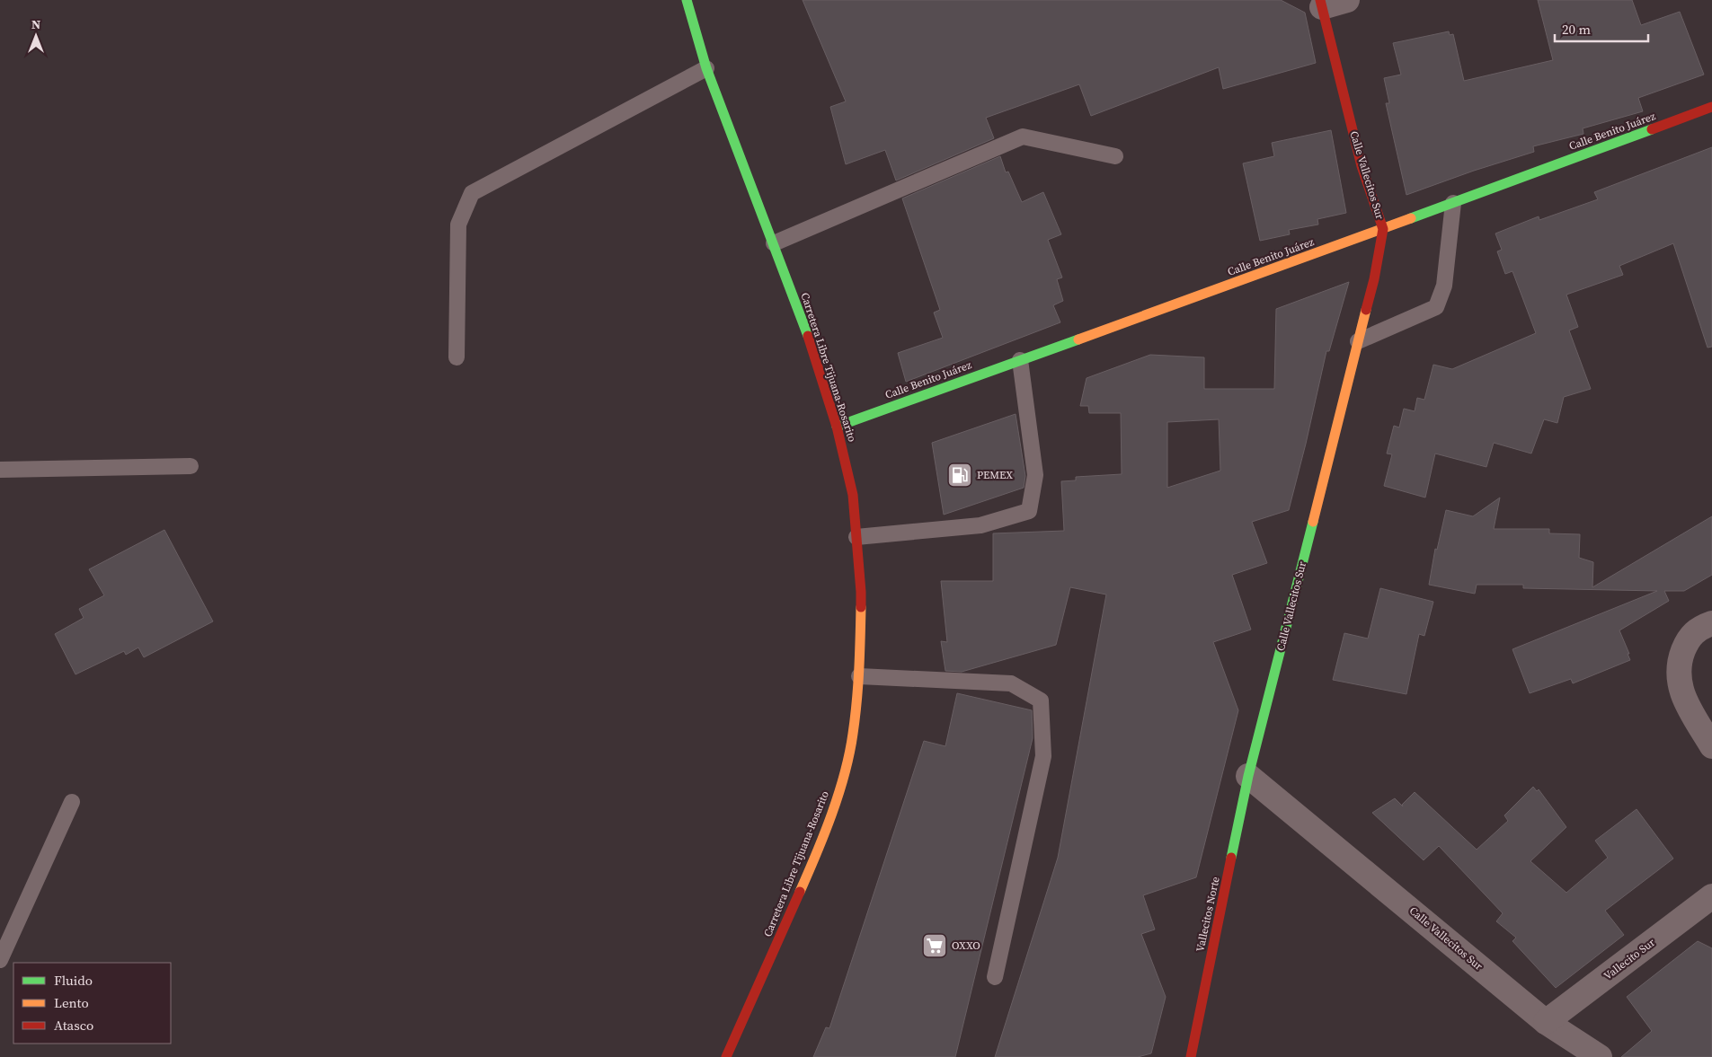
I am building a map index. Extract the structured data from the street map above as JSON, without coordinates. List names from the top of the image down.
{
  "streets": {
    "street": [
      "Calle Benito Juárez",
      "Calle Vallecitos Sur",
      "Carretera Libre Tijuana-Rosarito",
      "Vallecitos Norte",
      "Vallecito Sur"
    ]
  },
  "crossings": [
    ["Calle Benito Juárez", "Calle Vallecitos Sur"],
    ["Calle Benito Juárez", "Carretera Libre Tijuana-Rosarito"],
    ["Calle Vallecitos Sur", "Vallecitos Norte"],
    ["Calle Vallecitos Sur", "Vallecito Sur"]
  ],
  "places": {
    "fuel station": ["PEMEX"],
    "supermarket": ["OXXO"]
  },
  "legend": ["Fluido", "Lento", "Atasco"],
  "scale_bar": "20 m",
  "north": "top"
}
